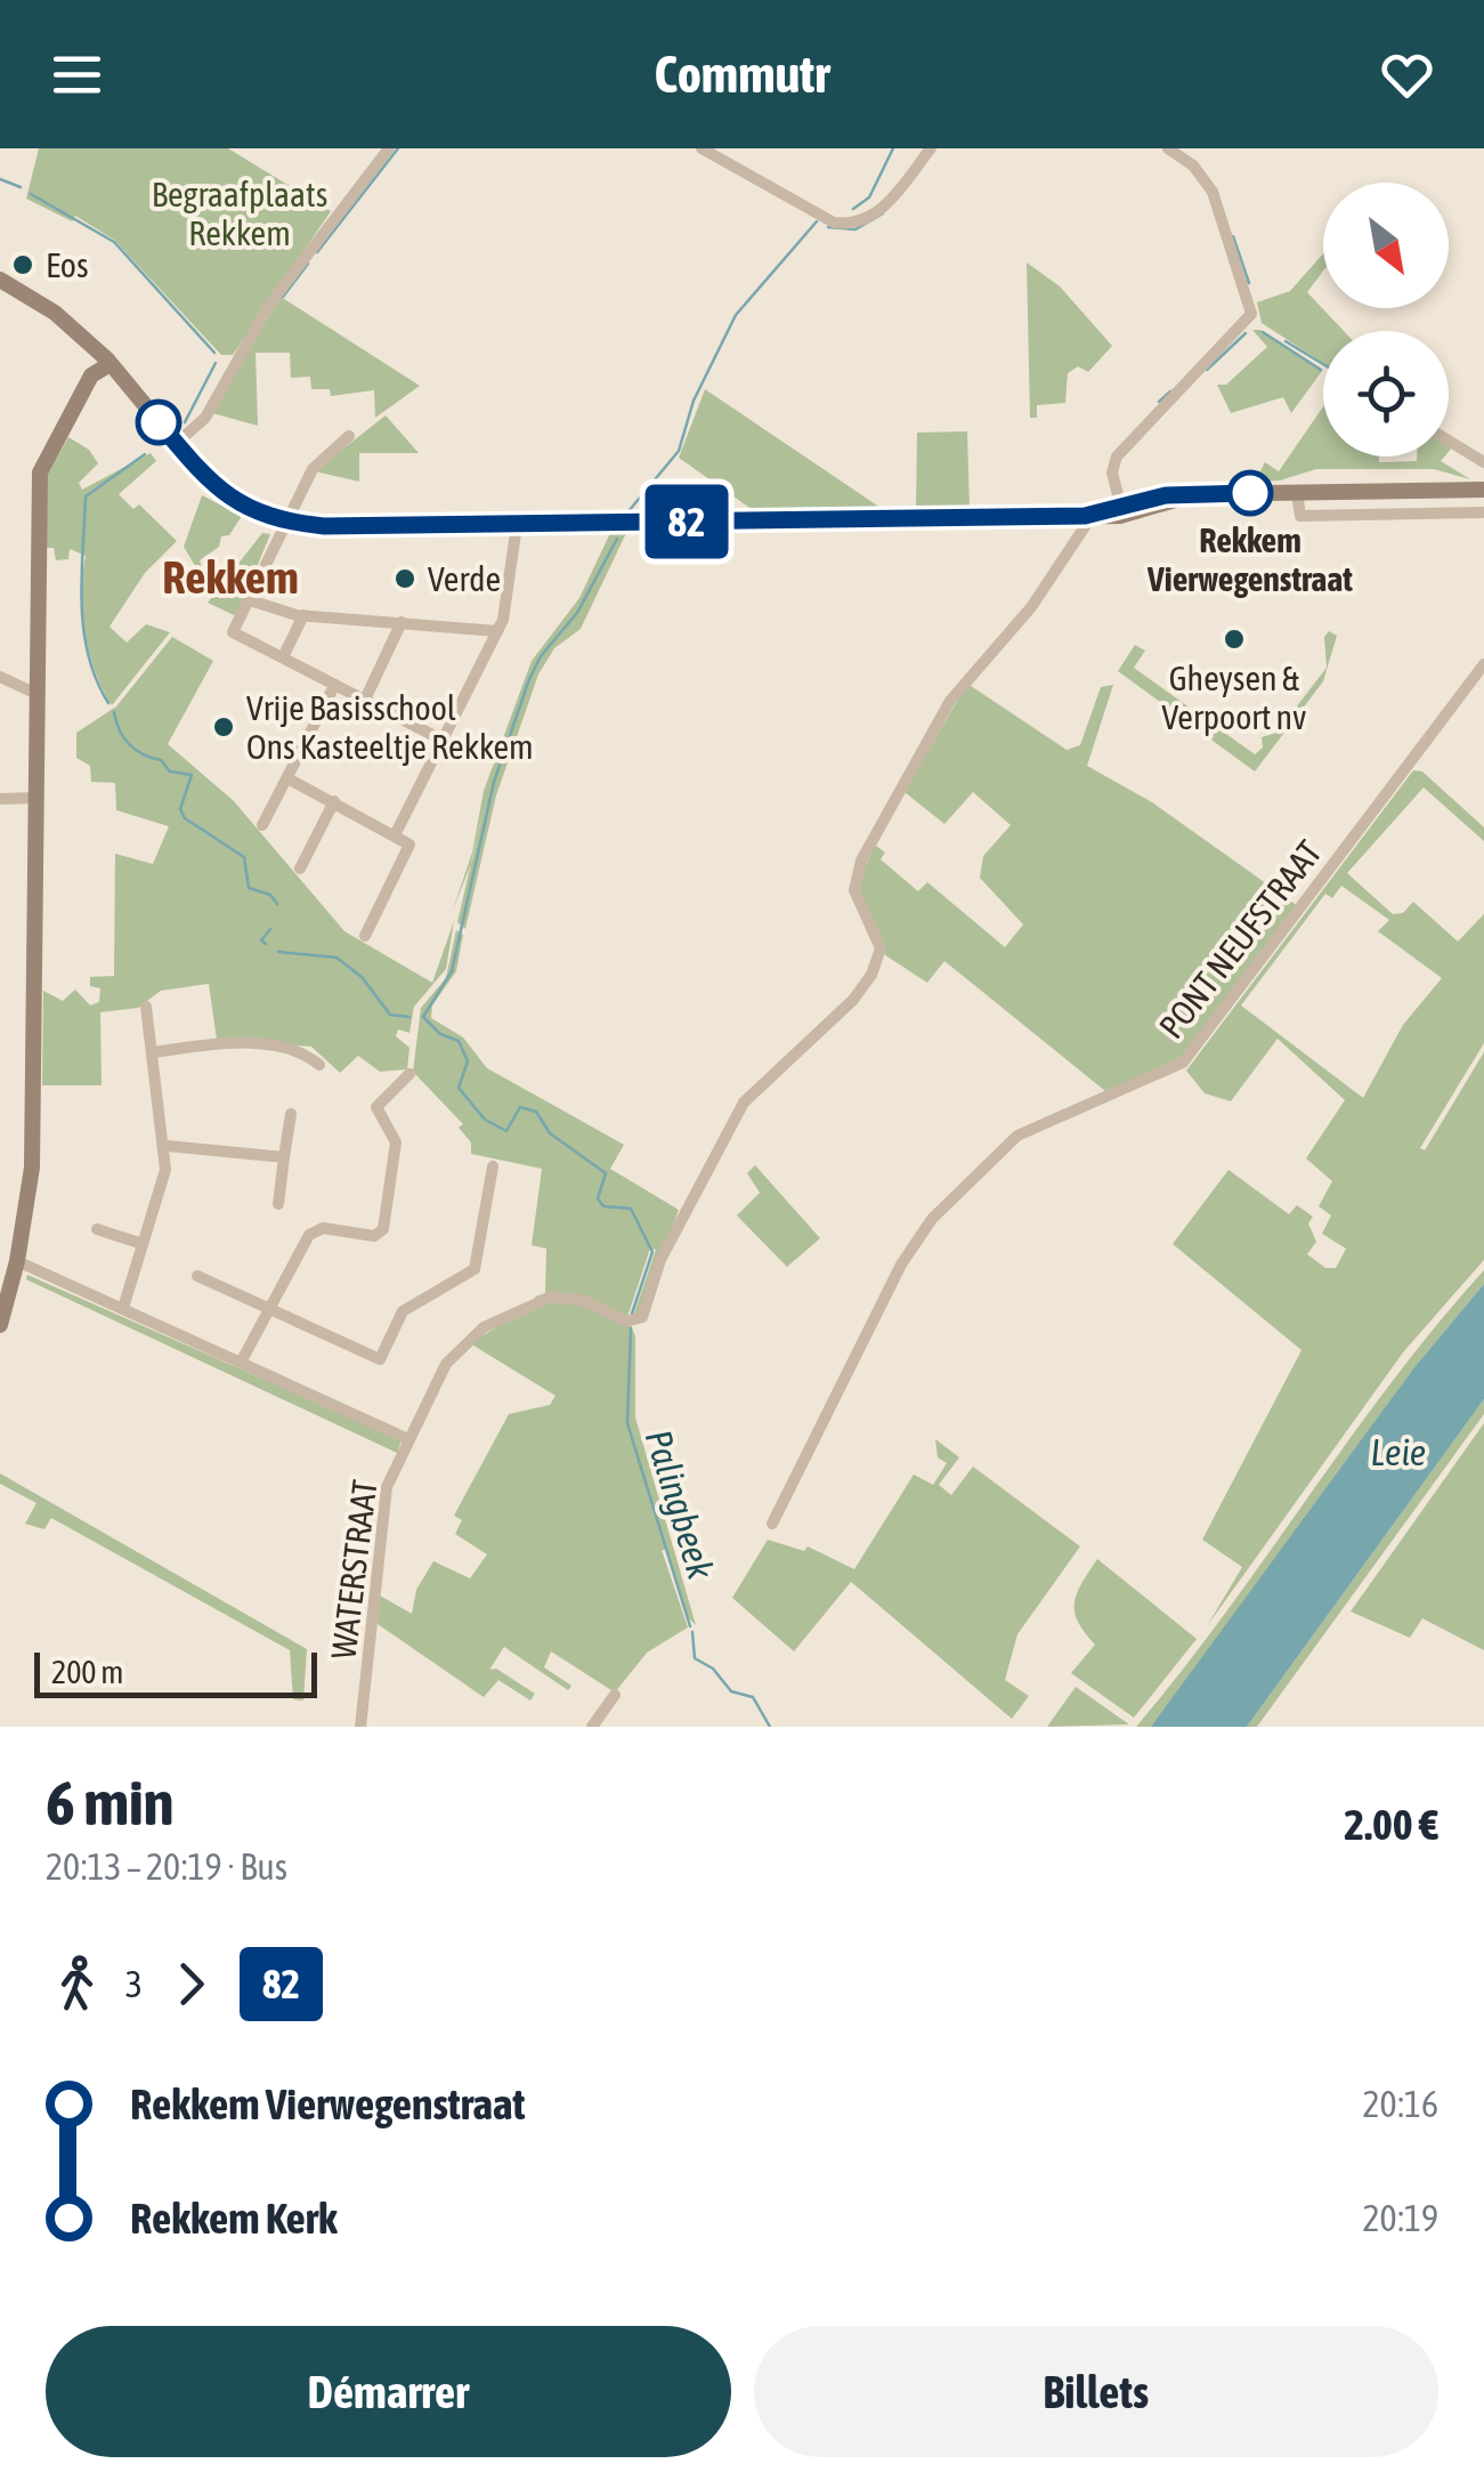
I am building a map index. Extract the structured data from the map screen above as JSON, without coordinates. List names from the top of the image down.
{
  "streets": {
    "street": ["PONT NEUFSTRAAT", "WATERSTRAAT"]
  },
  "districts": ["Rekkem"],
  "water": ["Leie", "Palingbeek"],
  "parks": ["Begraafplaats Rekkem"],
  "places": [
    "Eos",
    "Rekkem Vierwegenstraat",
    "Verde",
    "Gheysen & Verpoort nv",
    "Vrije Basisschool Ons Kasteeltje Rekkem"
  ],
  "lines": ["bus line 82"],
  "scale_bar": "200 m",
  "north": "bottom right",
  "page": {
    "header": "Commutr",
    "on_map": "82",
    "scale": "200 m",
    "heading": ["6 min", "20:13 – 20:19 · Bus", "2.00 €"],
    "legs": ["3", "82"],
    "list": [
      {
        "name": "Rekkem Vierwegenstraat",
        "value": "20:16"
      },
      {
        "name": "Rekkem Kerk",
        "value": "20:19"
      }
    ],
    "buttons": ["Démarrer", "Billets"]
  }
}
